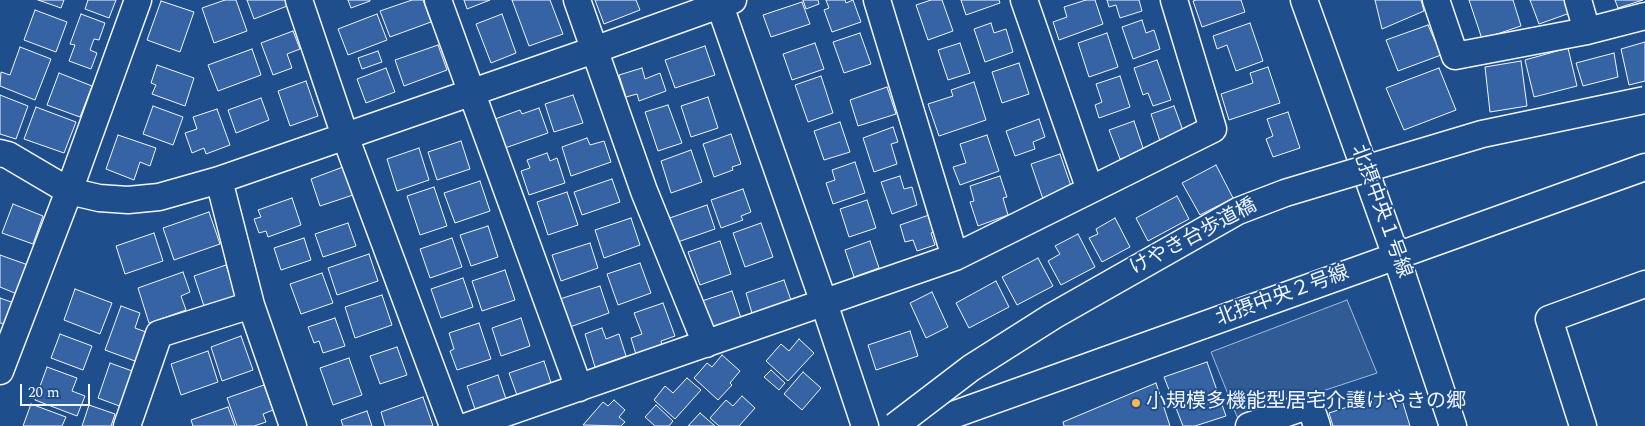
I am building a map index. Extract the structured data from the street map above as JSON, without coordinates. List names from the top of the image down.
{
  "streets": {
    "street": ["北摂中央１号線", "けやき台歩道橋", "北摂中央２号線"]
  },
  "crossings": [
    ["北摂中央１号線", "北摂中央２号線"]
  ],
  "places": ["小規模多機能型居宅介護けやきの郷"],
  "scale_bar": "20 m"
}
